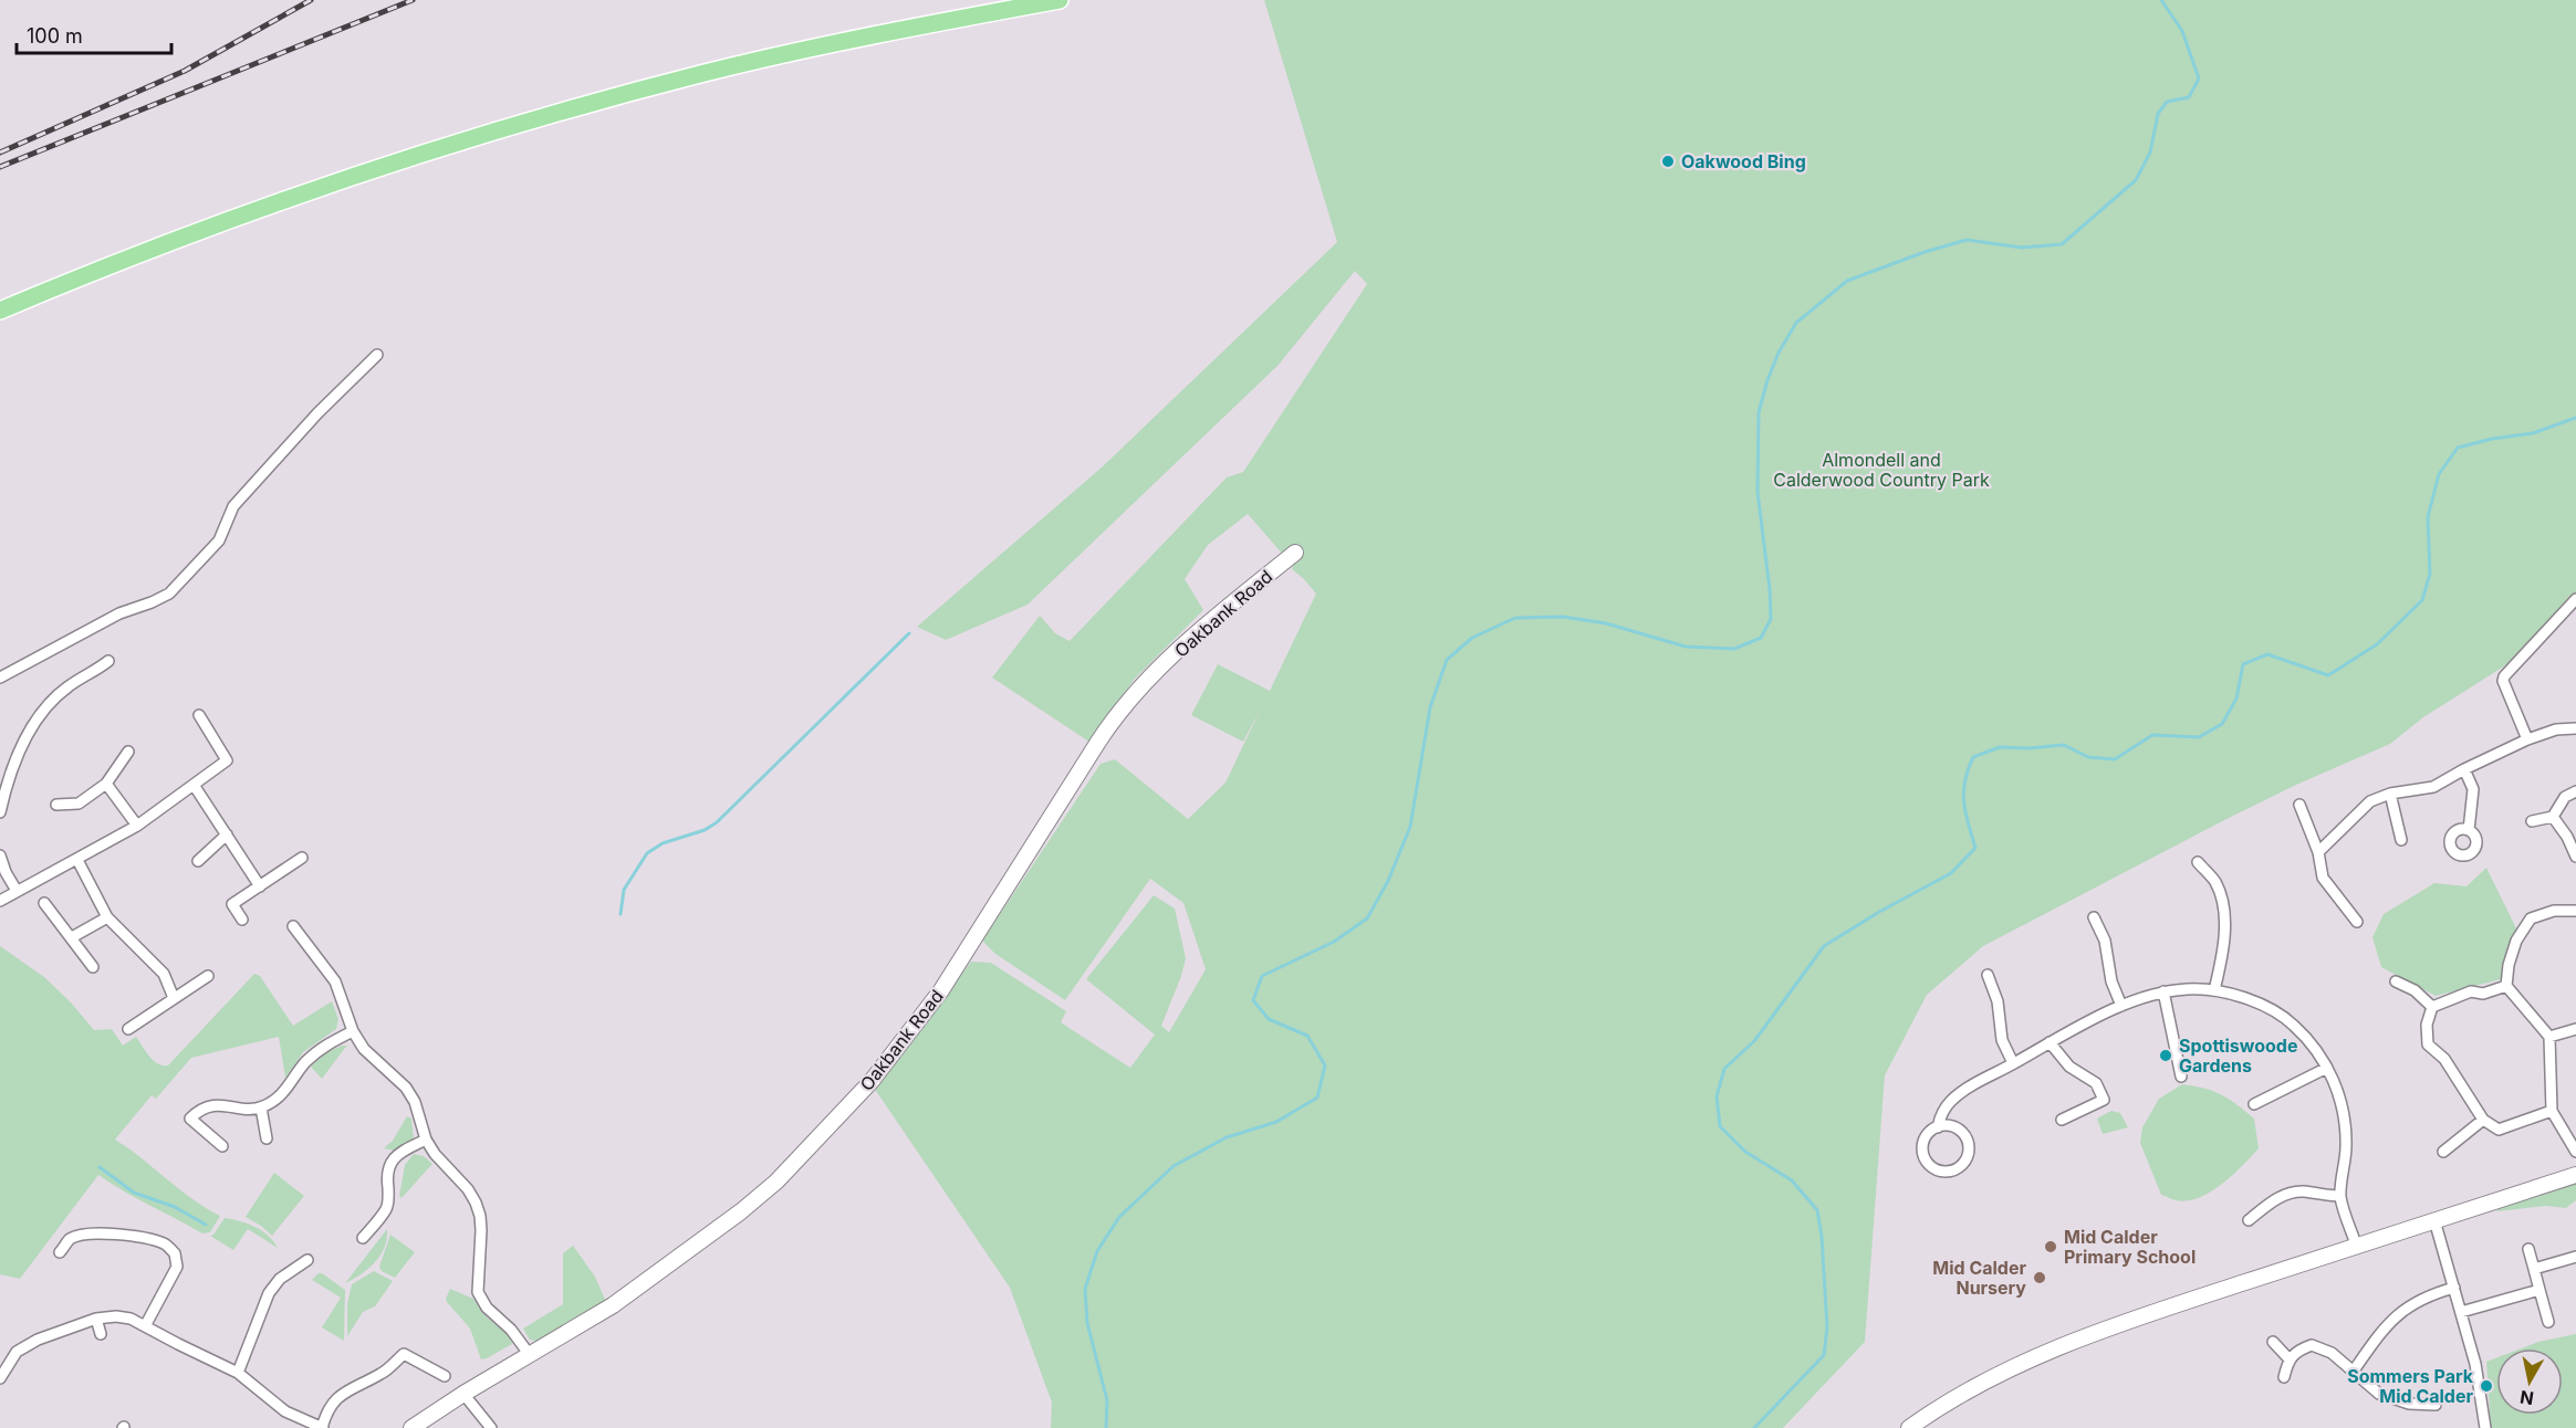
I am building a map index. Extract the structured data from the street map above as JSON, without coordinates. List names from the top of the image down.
{
  "streets": {
    "street": ["Oakbank Road"]
  },
  "parks": ["Almondell and Calderwood Country Park"],
  "places": [
    "Oakwood Bing",
    "Spottiswoode Gardens",
    "Mid Calder Primary School",
    "Mid Calder Nursery",
    "Sommers Park Mid Calder"
  ],
  "scale_bar": "100 m",
  "north": "bottom"
}
